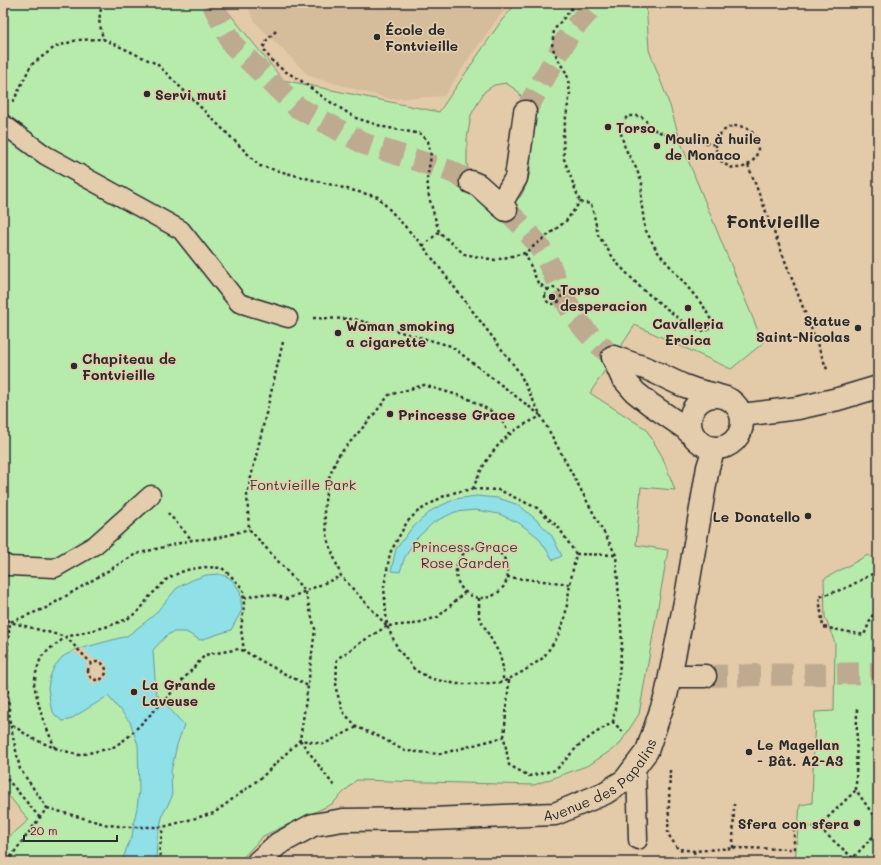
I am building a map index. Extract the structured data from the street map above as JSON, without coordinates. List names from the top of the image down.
{
  "streets": {
    "street": ["Avenue des Papalins"]
  },
  "districts": ["Fontvieille"],
  "parks": ["Fontvieille Park", "Princess Grace Rose Garden"],
  "places": [
    "École de Fontvieille",
    "Servi muti",
    "Torso",
    "Moulin à huile de Monaco",
    "Torso desperacion",
    "Cavalleria Eroica",
    "Statue Saint-Nicolas",
    "Woman smoking a cigarette",
    "Chapiteau de Fontvieille",
    "Princesse Grace",
    "Le Donatello",
    "La Grande Laveuse",
    "Le Magellan - Bât. A2-A3",
    "Sfera con sfera"
  ],
  "scale_bar": "20 m"
}
